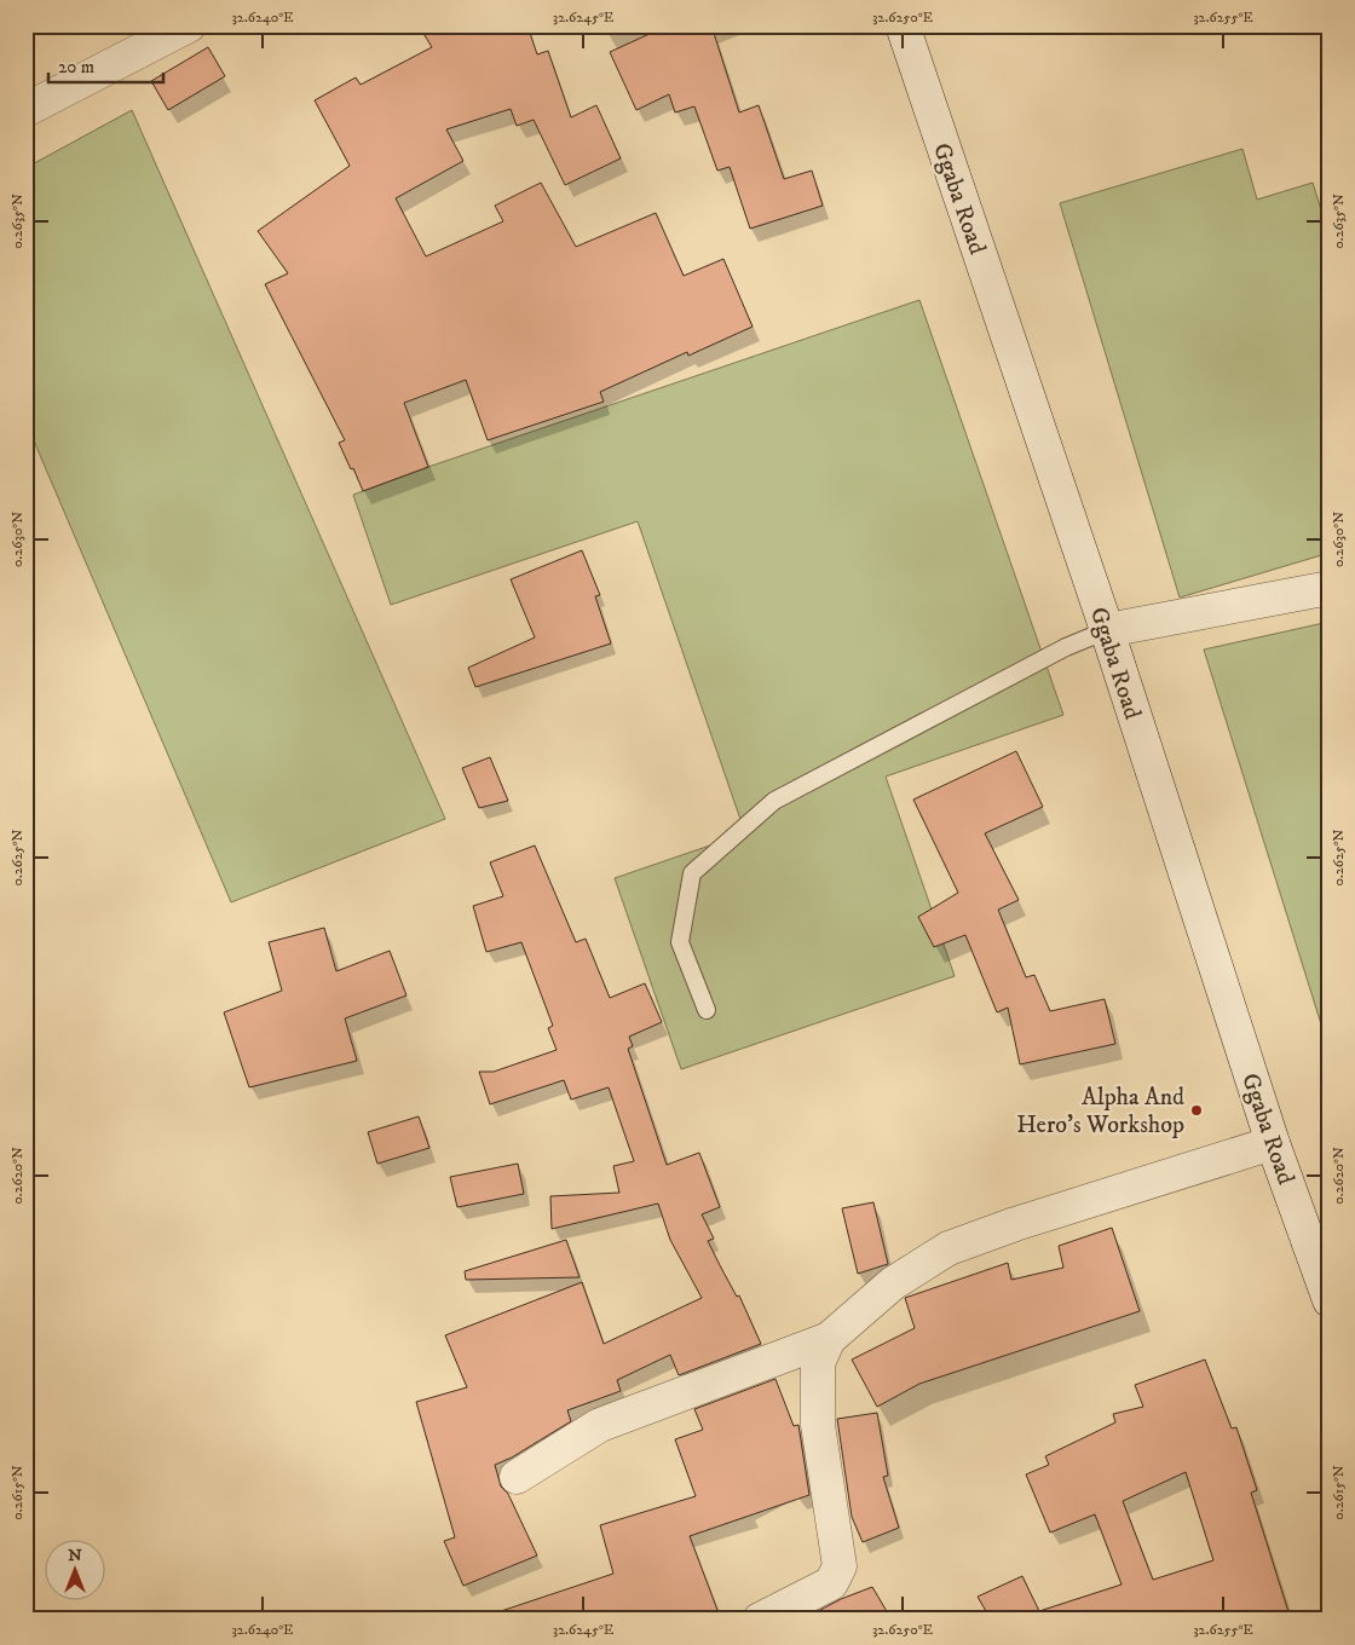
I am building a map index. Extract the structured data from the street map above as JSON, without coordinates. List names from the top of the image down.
{
  "streets": {
    "street": ["Ggaba Road"]
  },
  "places": ["Alpha And Hero's Workshop"],
  "scale_bar": "20 m",
  "north": "top",
  "coordinates": [
    "32.6240°E",
    "32.6245°E",
    "32.6250°E",
    "32.6255°E",
    "0.2635°N",
    "0.2630°N",
    "0.2625°N",
    "0.2620°N",
    "0.2615°N"
  ]
}
